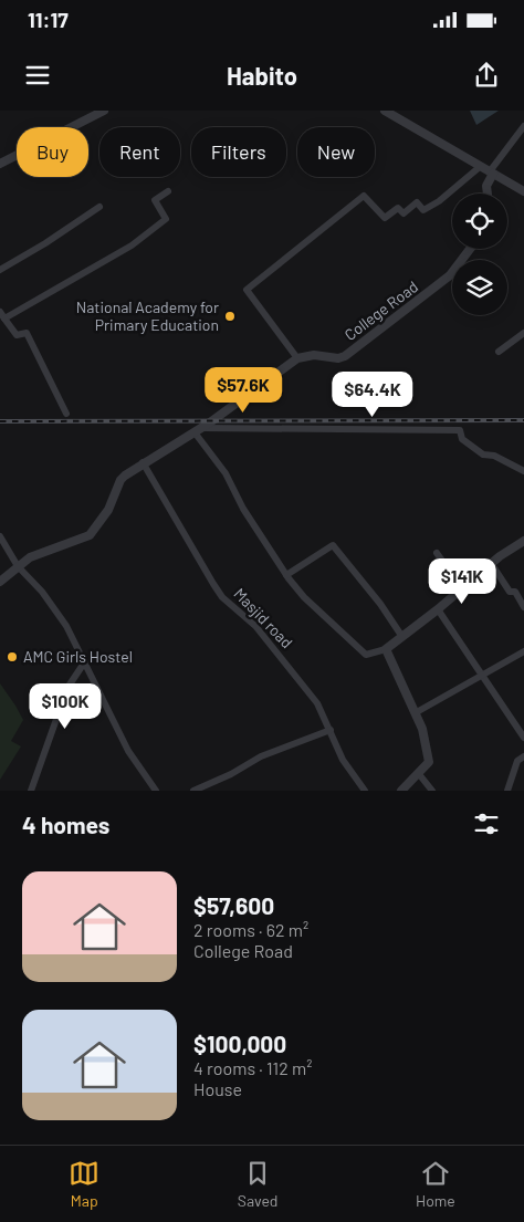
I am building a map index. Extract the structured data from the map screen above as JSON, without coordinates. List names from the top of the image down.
{
  "streets": {
    "street": ["College Road", "Masjid road"]
  },
  "places": ["National Academy for Primary Education", "AMC Girls Hostel"],
  "page": {
    "status": "11:17",
    "header": "Habito",
    "chip": [
      "Buy",
      "Rent",
      "Filters",
      "New"
    ],
    "price": [
      "$57.6K",
      "$64.4K",
      "$141K",
      "$100K"
    ],
    "heading": "4 homes",
    "list": [
      {
        "name": "$57,600",
        "note": "2 rooms · 62 m² · College Road"
      },
      {
        "name": "$100,000",
        "note": "4 rooms · 112 m² · House"
      }
    ],
    "tabs": ["Map", "Saved", "Home"]
  }
}
